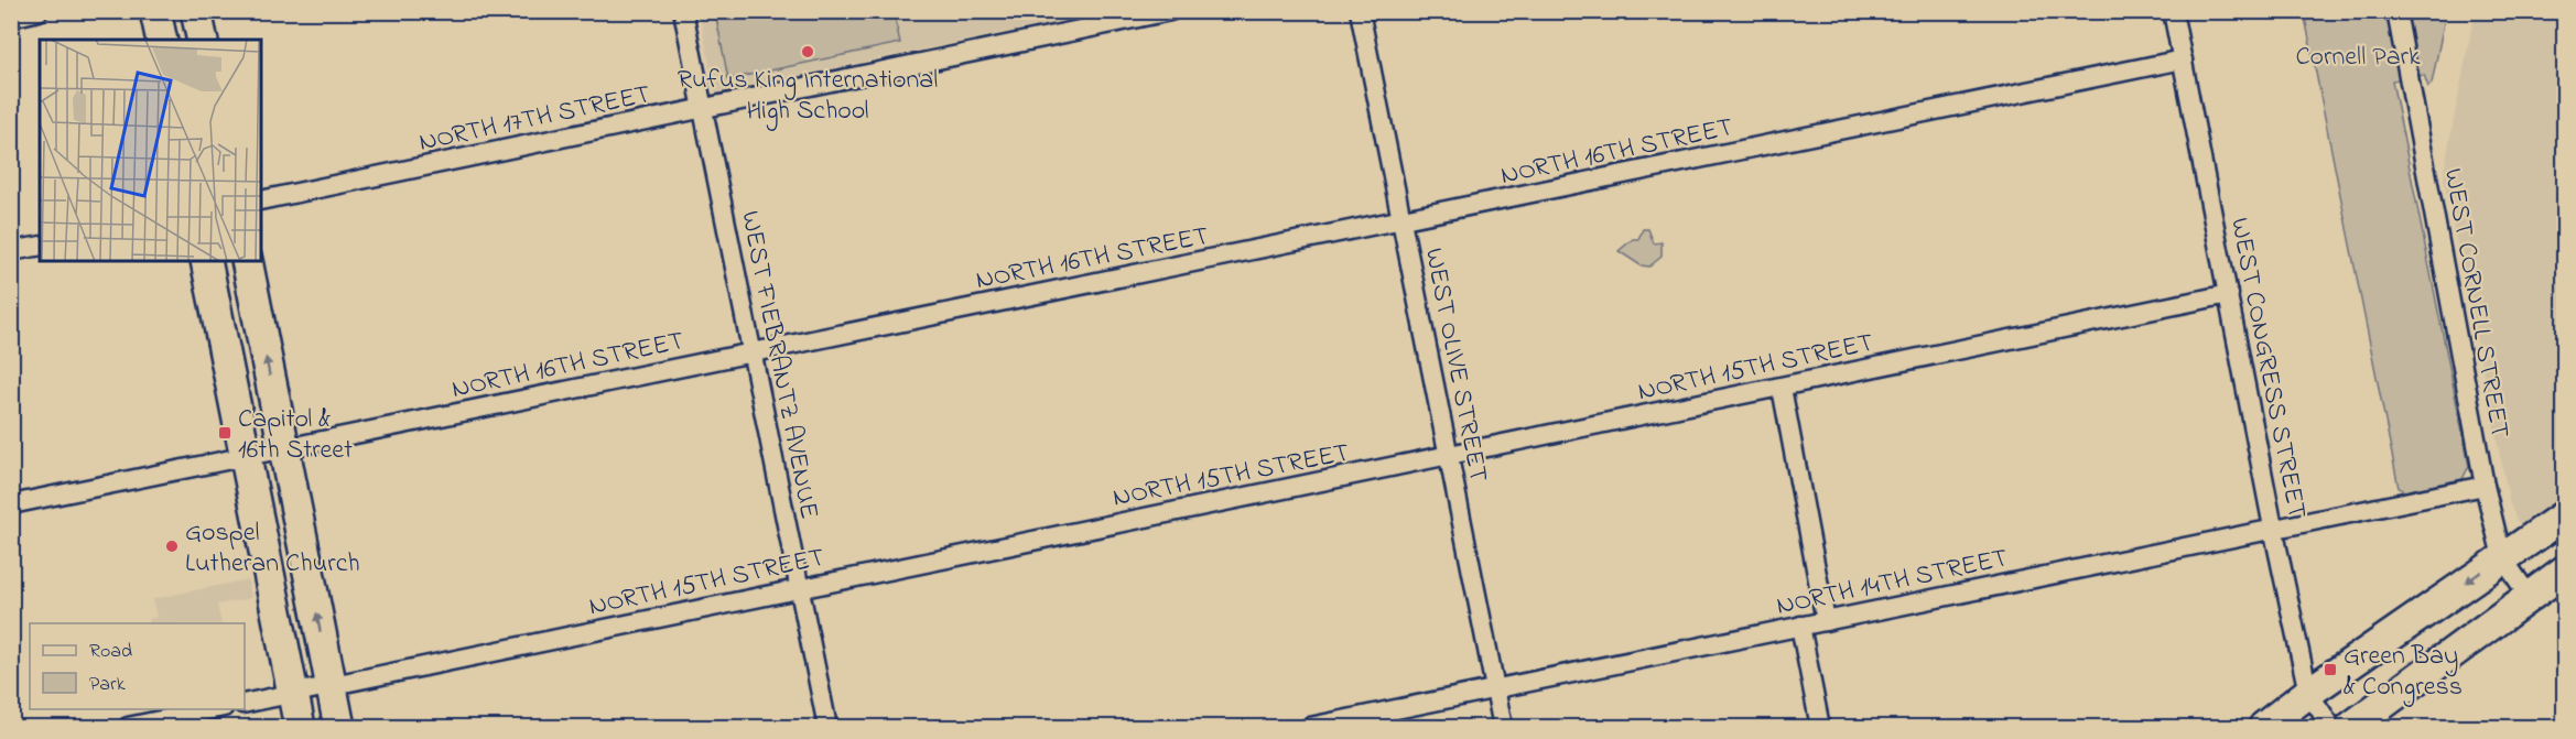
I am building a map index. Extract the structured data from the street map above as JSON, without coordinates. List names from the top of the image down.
{
  "streets": {
    "street": [
      "NORTH 17TH STREET",
      "NORTH 16TH STREET",
      "WEST CORNELL STREET",
      "WEST FIEBRANTZ AVENUE",
      "WEST OLIVE STREET",
      "NORTH 15TH STREET",
      "WEST CONGRESS STREET",
      "NORTH 14TH STREET"
    ]
  },
  "crossings": [
    ["NORTH 17TH STREET", "WEST FIEBRANTZ AVENUE"],
    ["NORTH 16TH STREET", "WEST FIEBRANTZ AVENUE"],
    ["NORTH 16TH STREET", "WEST OLIVE STREET"],
    ["NORTH 16TH STREET", "WEST CONGRESS STREET"],
    ["WEST CORNELL STREET", "NORTH 14TH STREET"],
    ["WEST FIEBRANTZ AVENUE", "NORTH 15TH STREET"],
    ["WEST OLIVE STREET", "NORTH 15TH STREET"],
    ["WEST OLIVE STREET", "NORTH 14TH STREET"],
    ["NORTH 15TH STREET", "WEST CONGRESS STREET"],
    ["WEST CONGRESS STREET", "NORTH 14TH STREET"]
  ],
  "parks": ["Cornell Park"],
  "places": {
    "other": ["Rufus King International High School", "Gospel Lutheran Church"],
    "transit": ["Capitol & 16th Street", "Green Bay & Congress"]
  },
  "legend": ["Road", "Park"]
}
